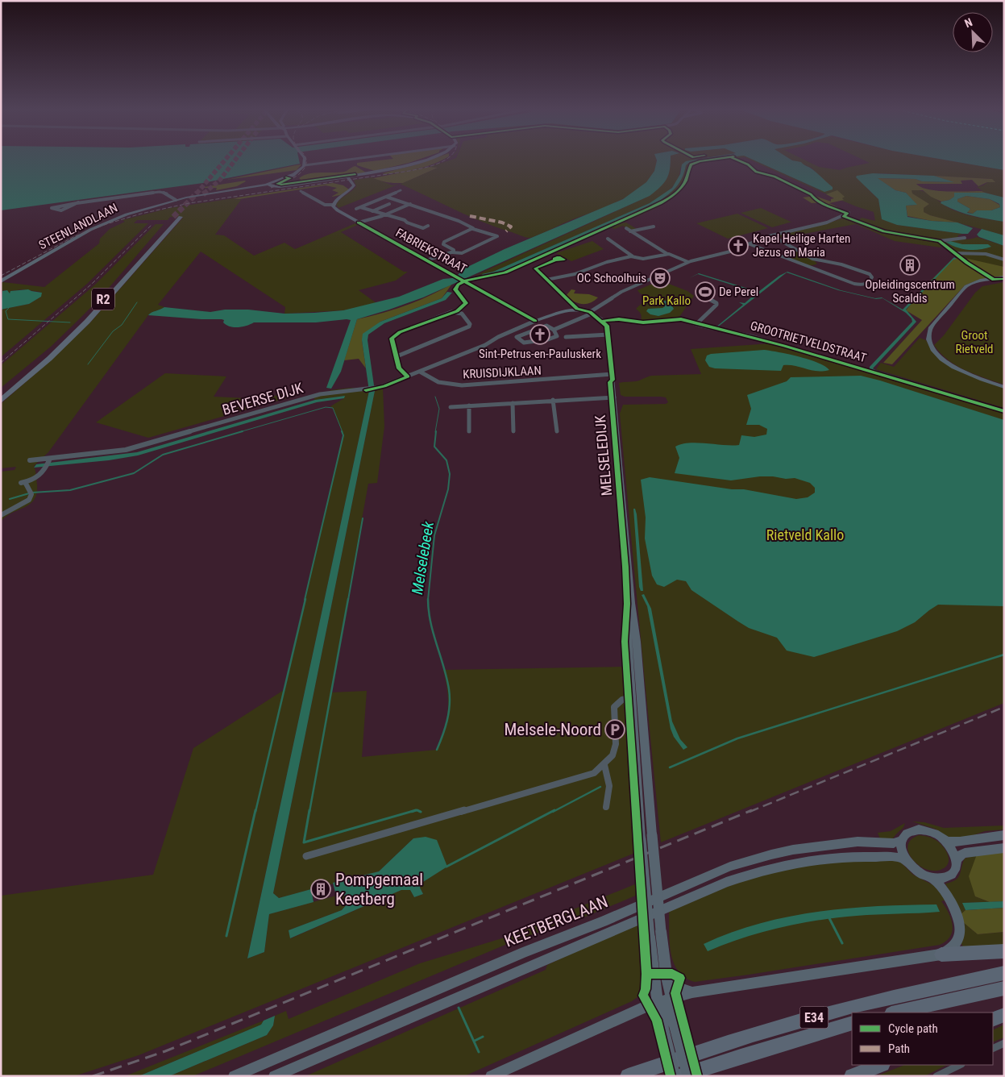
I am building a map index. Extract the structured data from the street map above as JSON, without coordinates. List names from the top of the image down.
{
  "streets": {
    "highway": ["R2", "E34"],
    "main road": [
      "STEENLANDLAAN",
      "FABRIEKSTRAAT",
      "MELSELEDIJK",
      "KEETBERGLAAN"
    ],
    "street": ["GROOTRIETVELDSTRAAT", "KRUISDIJKLAAN", "BEVERSE DIJK"]
  },
  "crossings": [
    ["FABRIEKSTRAAT", "BEVERSE DIJK"],
    ["GROOTRIETVELDSTRAAT", "MELSELEDIJK"],
    ["KRUISDIJKLAAN", "BEVERSE DIJK"],
    ["KRUISDIJKLAAN", "MELSELEDIJK"]
  ],
  "water": ["Melselebeek"],
  "parks": ["Park Kallo", "Groot Rietveld", "Rietveld Kallo"],
  "places": {
    "church": ["Kapel Heilige Harten Jezus en Maria", "Sint-Petrus-en-Pauluskerk"],
    "building": ["Opleidingscentrum Scaldis", "Pompgemaal Keetberg"],
    "theatre": ["OC Schoolhuis"],
    "sports": ["De Perel"],
    "parking": ["Melsele-Noord"]
  },
  "legend": ["Cycle path", "Path"],
  "north": "top left"
}
